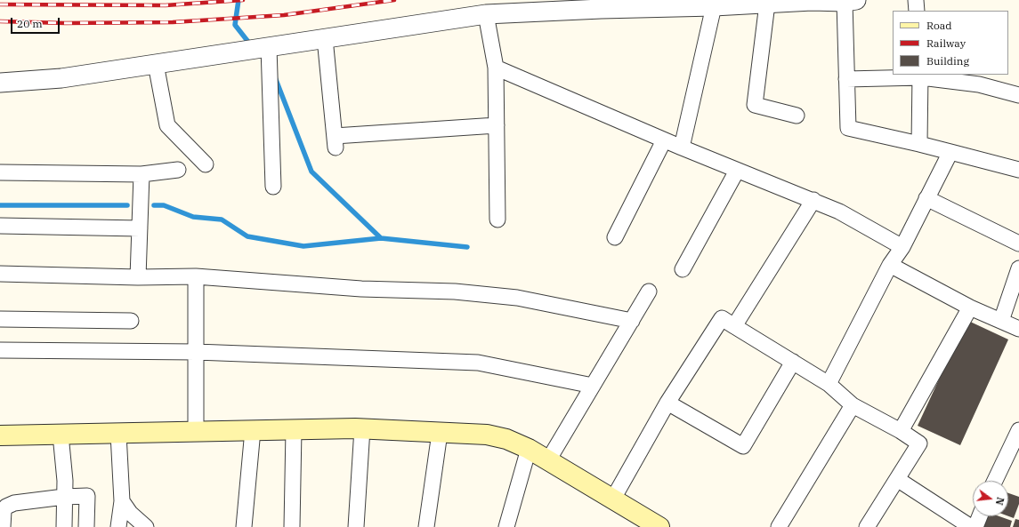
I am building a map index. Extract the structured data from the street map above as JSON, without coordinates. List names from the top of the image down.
{
  "legend": ["Road", "Railway", "Building"],
  "scale_bar": "20 m",
  "north": "right"
}
